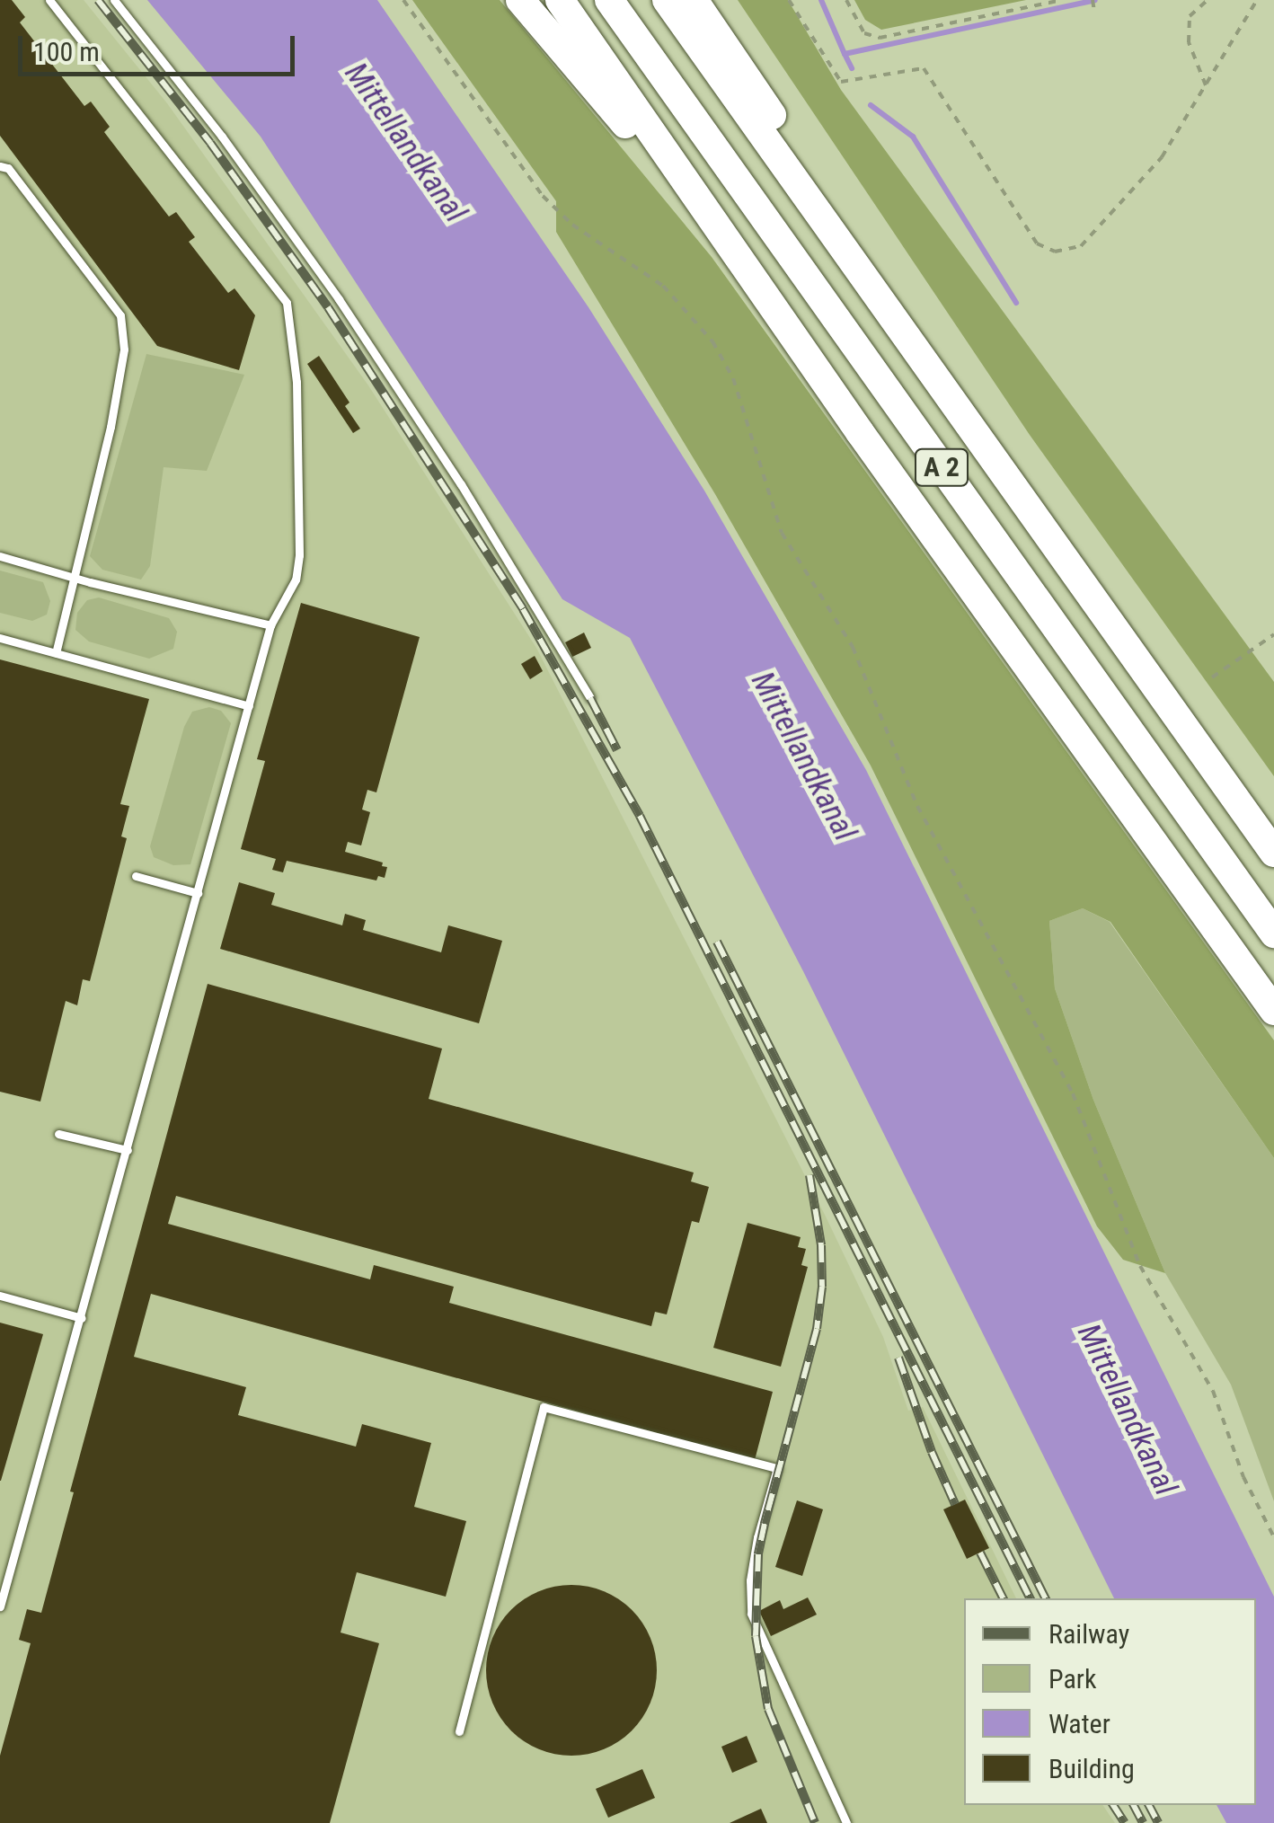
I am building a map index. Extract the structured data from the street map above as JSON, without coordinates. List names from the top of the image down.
{
  "streets": {
    "highway": ["A 2"]
  },
  "water": ["Mittellandkanal"],
  "legend": [
    "Railway",
    "Park",
    "Water",
    "Building"
  ],
  "scale_bar": "100 m"
}
